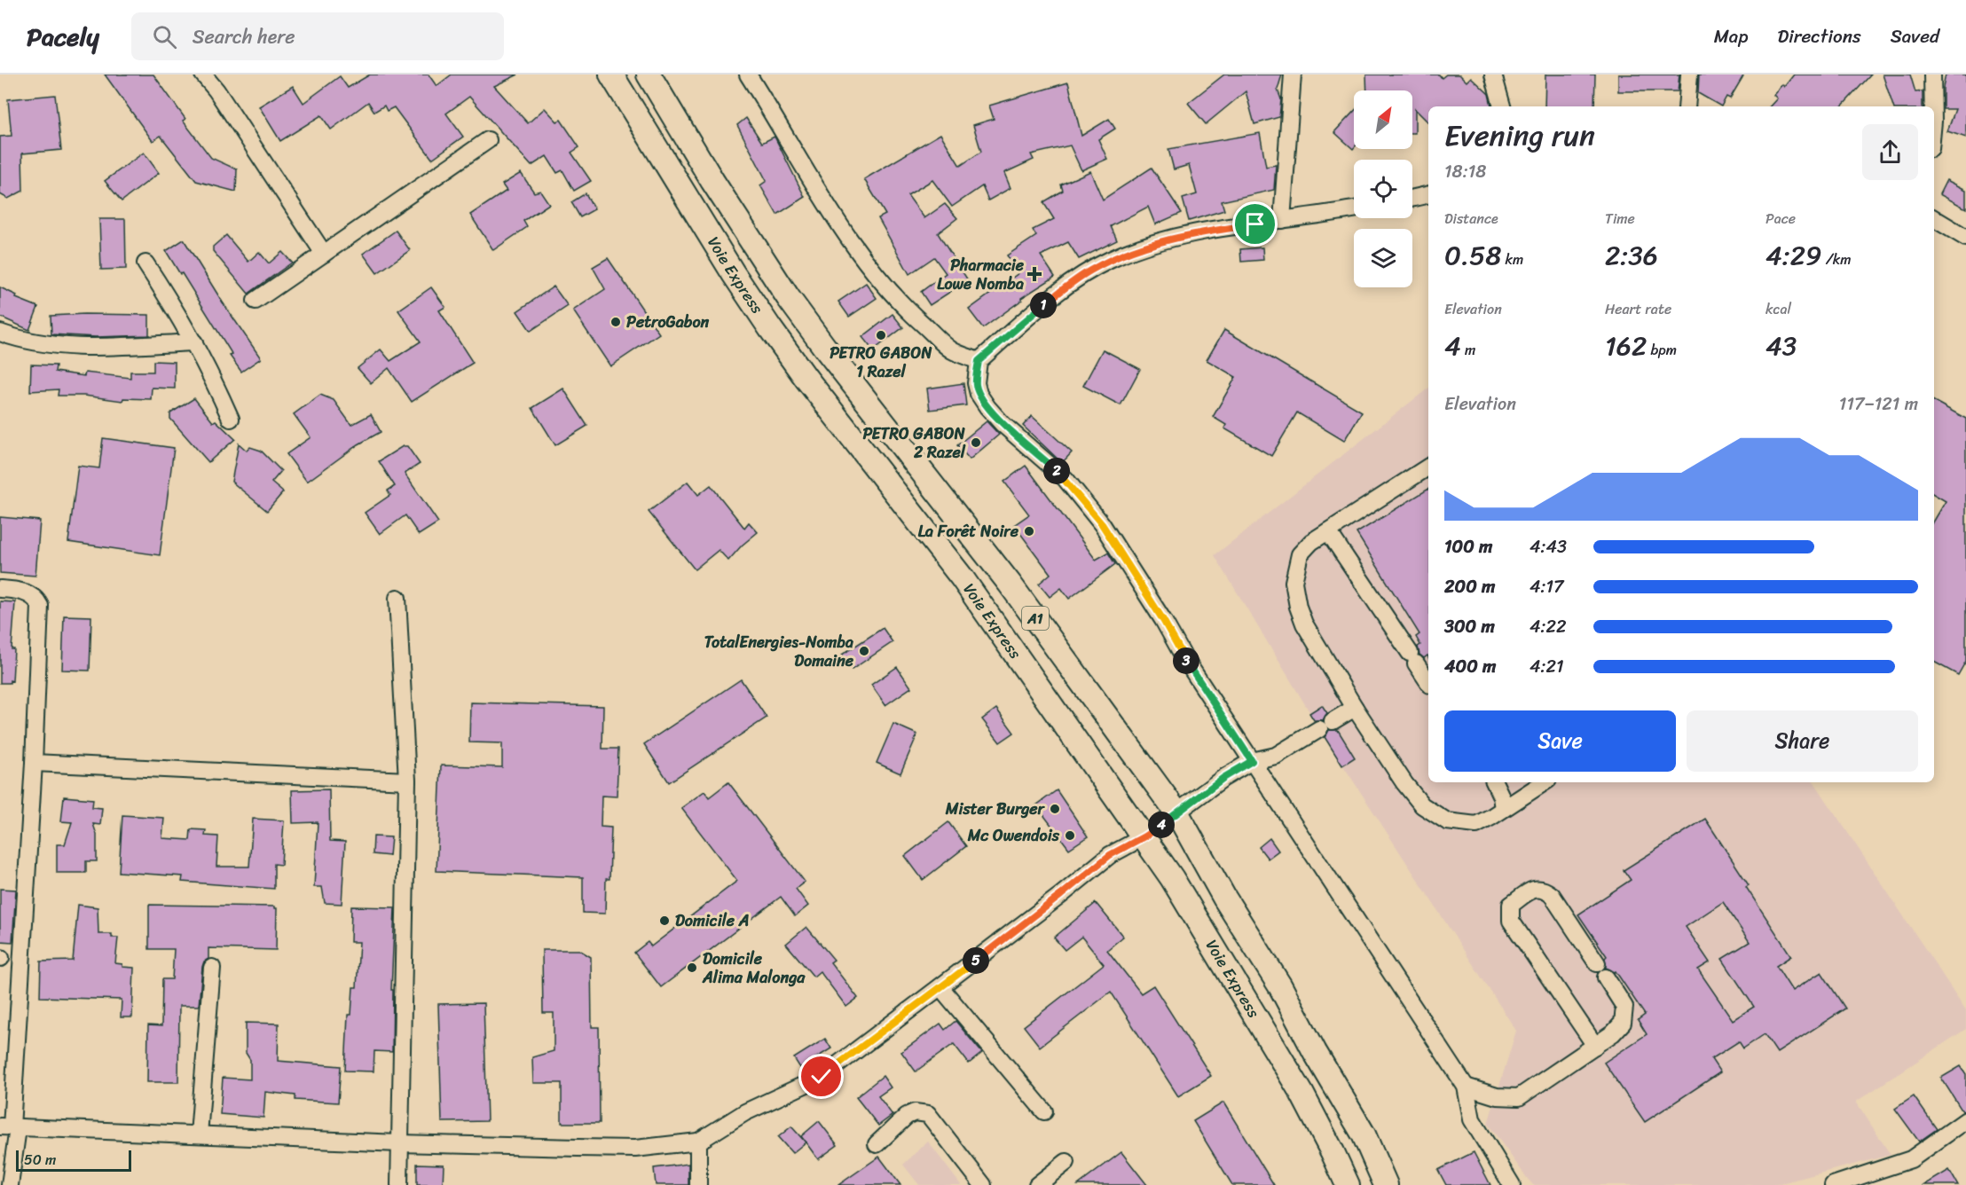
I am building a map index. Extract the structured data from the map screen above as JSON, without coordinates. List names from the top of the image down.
{
  "streets": {
    "highway": ["Voie Express", "A1"]
  },
  "places": {
    "health": ["Pharmacie Lowe Nomba"],
    "other": [
      "PetroGabon",
      "PETRO GABON 1 Razel",
      "PETRO GABON 2 Razel",
      "La Forêt Noire",
      "TotalEnergies-Nomba Domaine",
      "Mister Burger",
      "Mc Owendois",
      "Domicile A",
      "Domicile Alima Malonga"
    ]
  },
  "scale_bar": "50 m",
  "north": "top right",
  "page": {
    "header": "Pacely",
    "search": "Search here",
    "nav": ["Map", "Directions", "Saved"],
    "heading": ["Evening run", "18:18"],
    "stats": [
      ["Distance", "0.58 km"],
      ["Time", "2:36"],
      ["Pace", "4:29 /km"],
      ["Elevation", "4 m"],
      ["Heart rate", "162 bpm"],
      ["kcal", "43"]
    ],
    "pins": [
      "1",
      "2",
      "3",
      "4",
      "5"
    ],
    "chart": ["Elevation", "117–121 m"],
    "list": [
      {
        "name": "100 m",
        "note": "4:43"
      },
      {
        "name": "200 m",
        "note": "4:17"
      },
      {
        "name": "300 m",
        "note": "4:22"
      },
      {
        "name": "400 m",
        "note": "4:21"
      }
    ],
    "buttons": ["Save", "Share"],
    "scale": "50 m"
  }
}
